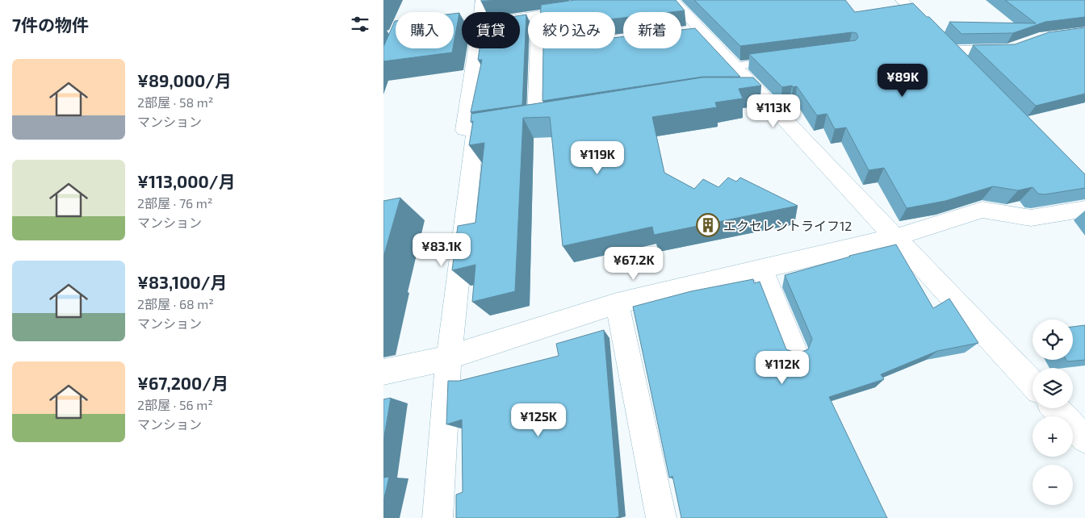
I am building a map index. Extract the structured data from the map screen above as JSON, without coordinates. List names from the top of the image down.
{
  "places": {
    "building": ["エクセレントライフ12"]
  },
  "page": {
    "heading": "7件の物件",
    "chip": [
      "購入",
      "賃貸",
      "絞り込み",
      "新着"
    ],
    "list": [
      {
        "name": "¥89,000/月",
        "note": "2部屋 · 58 m² · マンション"
      },
      {
        "name": "¥113,000/月",
        "note": "2部屋 · 76 m² · マンション"
      },
      {
        "name": "¥83,100/月",
        "note": "2部屋 · 68 m² · マンション"
      },
      {
        "name": "¥67,200/月",
        "note": "2部屋 · 56 m² · マンション"
      }
    ],
    "price": [
      "¥89K",
      "¥113K",
      "¥119K",
      "¥83.1K",
      "¥67.2K",
      "¥112K",
      "¥125K"
    ],
    "map_buttons": ["+", "−"]
  }
}
